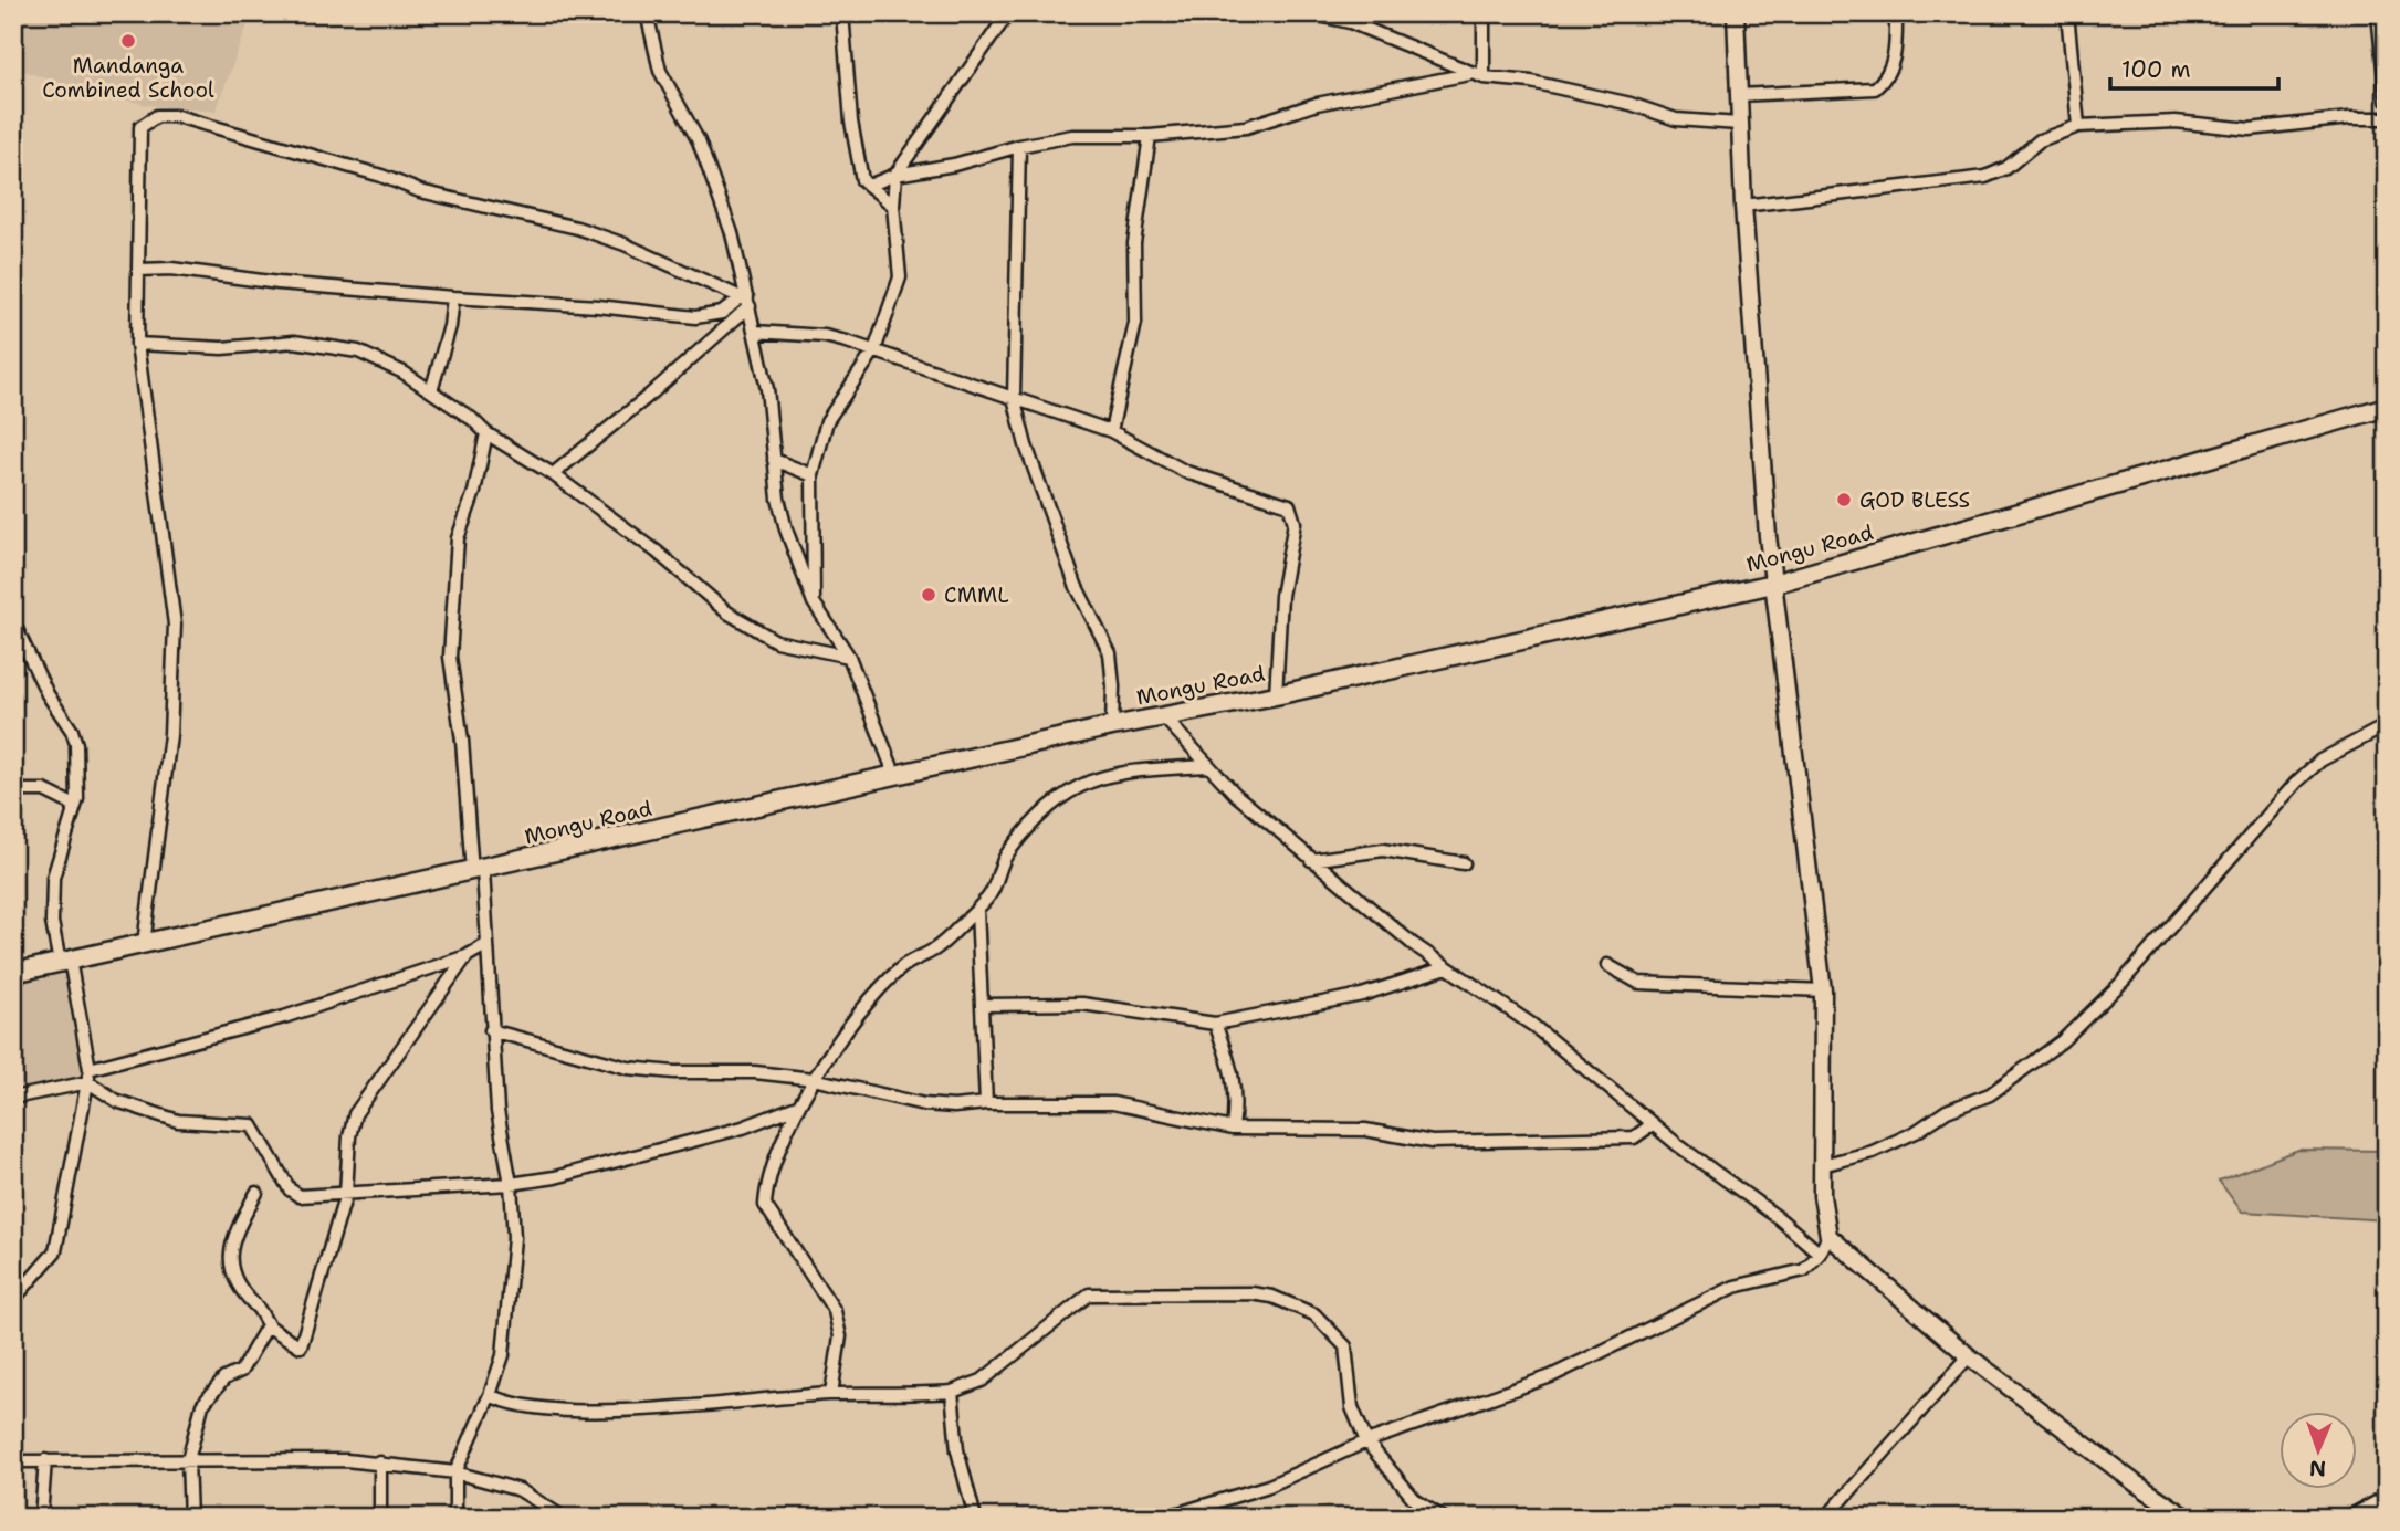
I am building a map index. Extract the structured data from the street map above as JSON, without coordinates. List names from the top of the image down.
{
  "streets": {
    "main road": ["Mongu Road"]
  },
  "places": ["Mandanga Combined School", "GOD BLESS", "CMML"],
  "scale_bar": "100 m",
  "north": "bottom"
}
